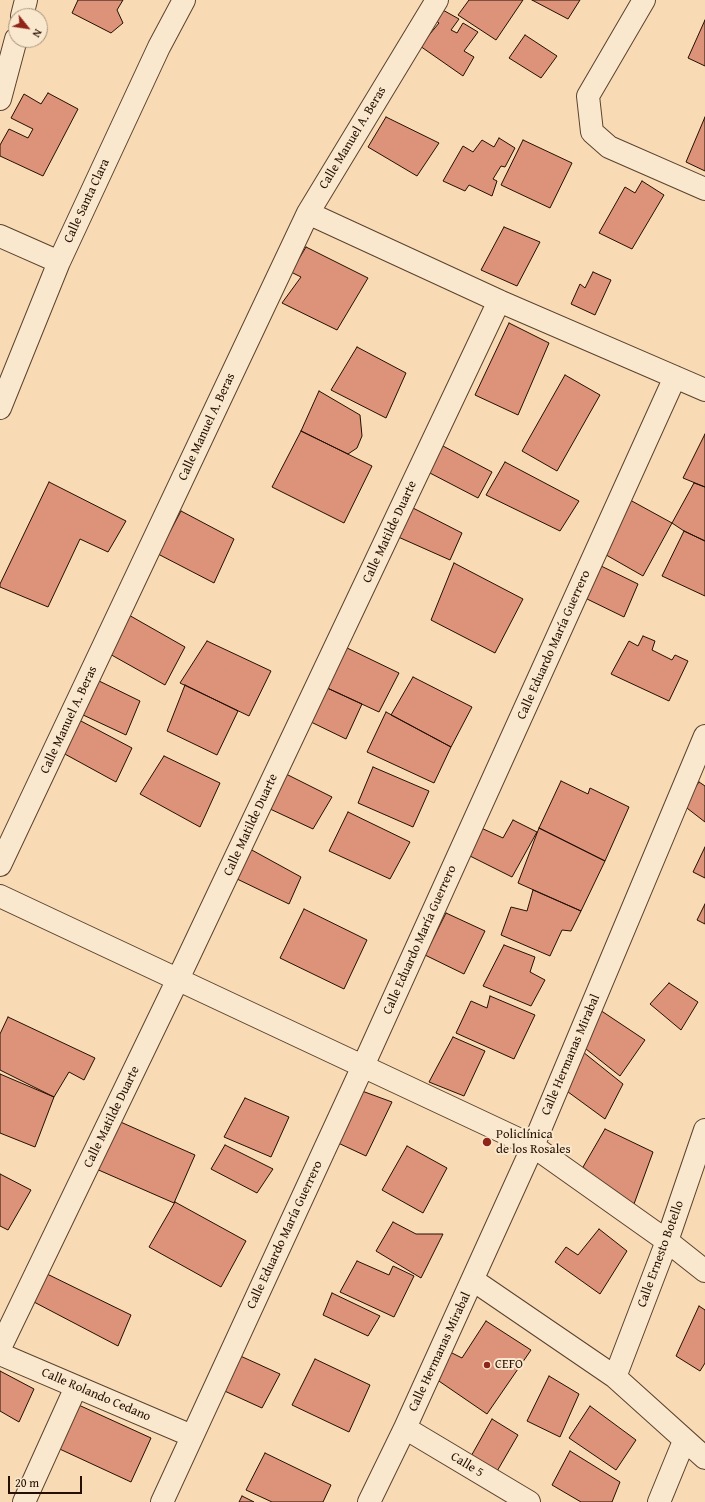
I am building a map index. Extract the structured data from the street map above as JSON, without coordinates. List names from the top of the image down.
{
  "streets": {
    "street": [
      "Calle Manuel A. Beras",
      "Calle Santa Clara",
      "Calle Matilde Duarte",
      "Calle Eduardo María Guerrero",
      "Calle Hermanas Mirabal",
      "Calle Ernesto Botello",
      "Calle Rolando Cedano",
      "Calle 5"
    ]
  },
  "crossings": [
    ["Calle Eduardo María Guerrero", "Calle Rolando Cedano"],
    ["Calle Hermanas Mirabal", "Calle 5"]
  ],
  "places": ["Policlínica de los Rosales", "CEFO"],
  "scale_bar": "20 m",
  "north": "bottom right"
}
